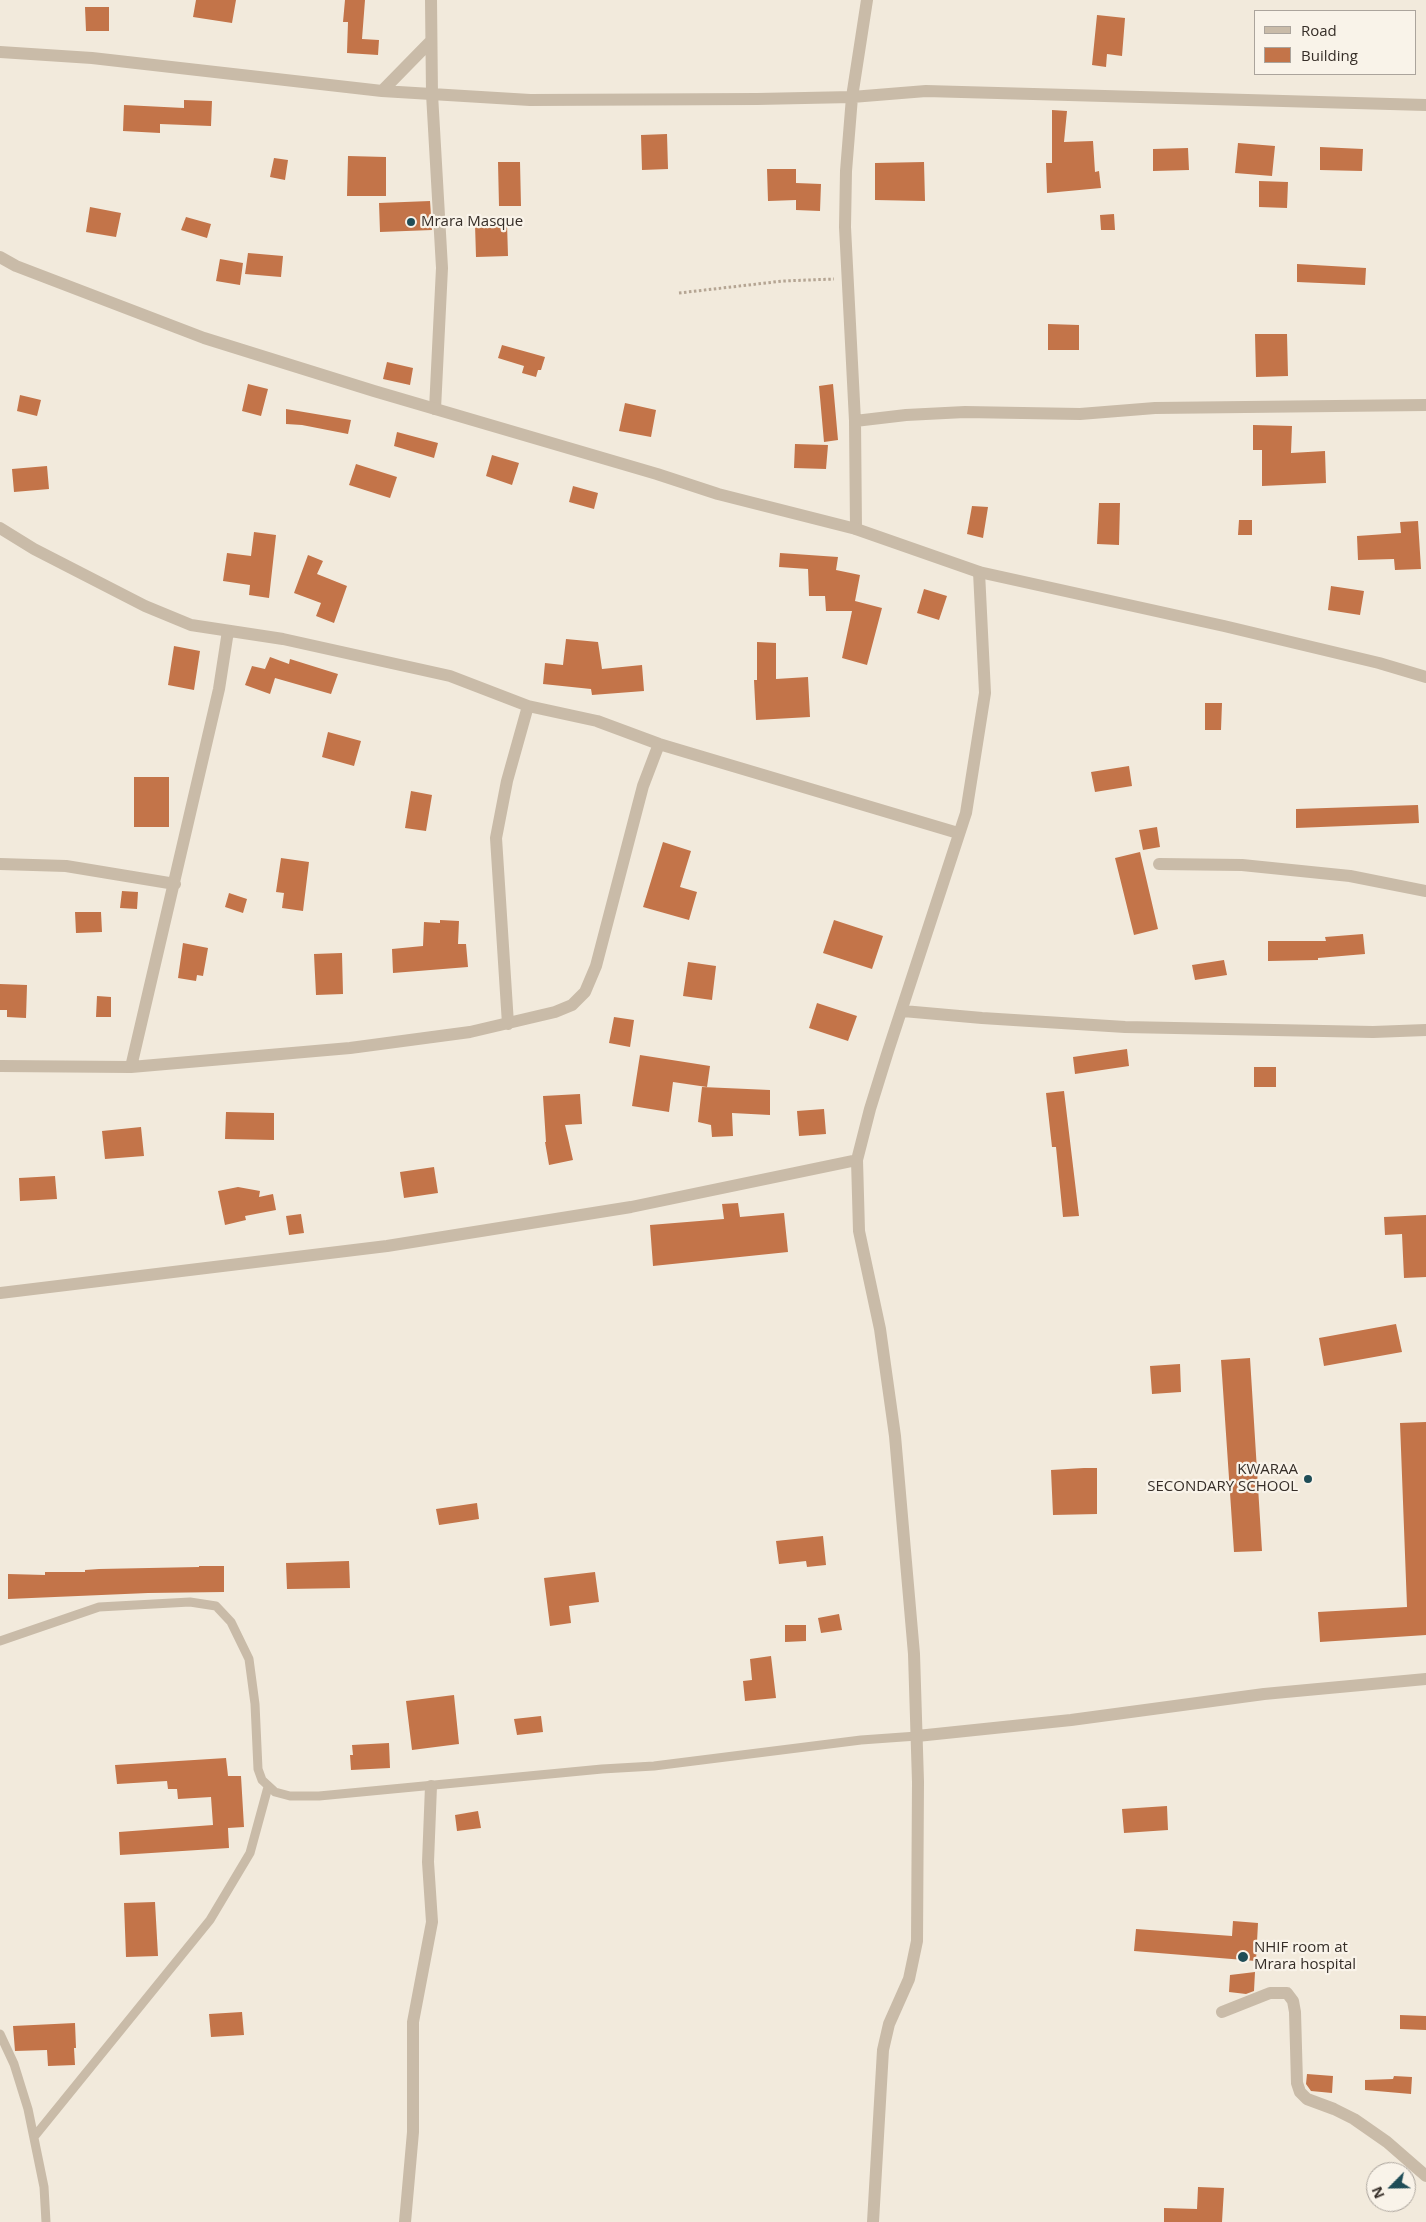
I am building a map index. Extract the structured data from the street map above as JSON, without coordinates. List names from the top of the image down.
{
  "places": ["Mrara Masque", "KWARAA SECONDARY SCHOOL", "NHIF room at Mrara hospital"],
  "legend": ["Road", "Building"],
  "north": "bottom left"
}
